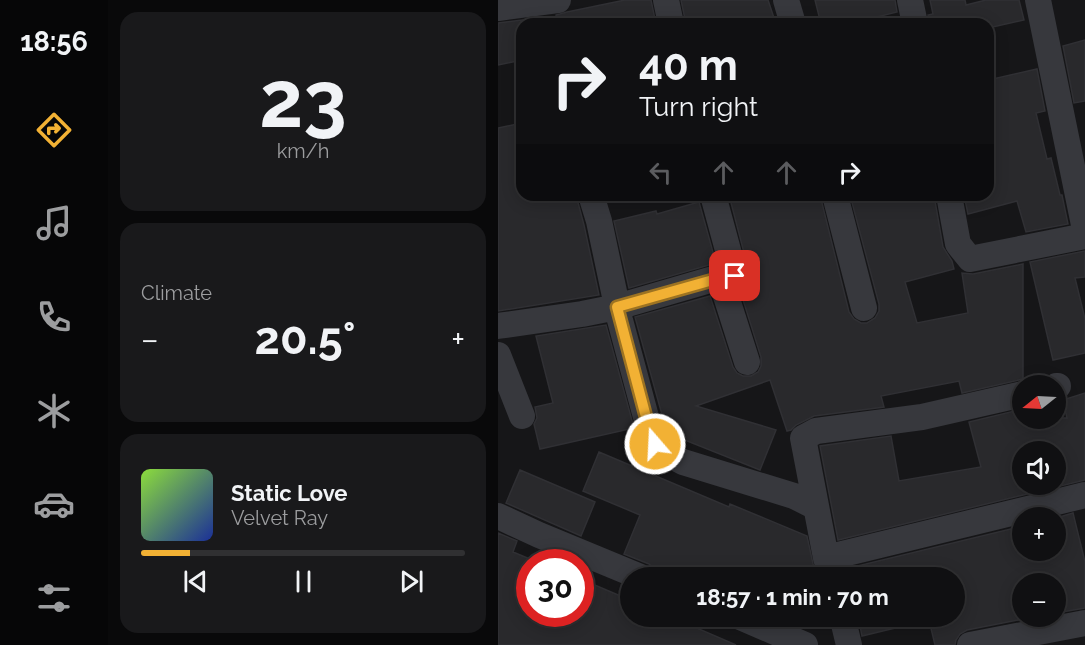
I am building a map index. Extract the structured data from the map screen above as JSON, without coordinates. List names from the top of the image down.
{
  "north": "left",
  "page": {
    "tabs": "18:56",
    "tile": [
      ["23", "km/h"],
      "Climate"
    ],
    "turn": ["40 m", "Turn right"],
    "heat": ["−", "20.5°", "+"],
    "map_buttons": ["+", "−"],
    "song": ["Static Love", "Velvet Ray"],
    "limit": "30",
    "trip": "18:57 · 1 min · 70 m"
  }
}
